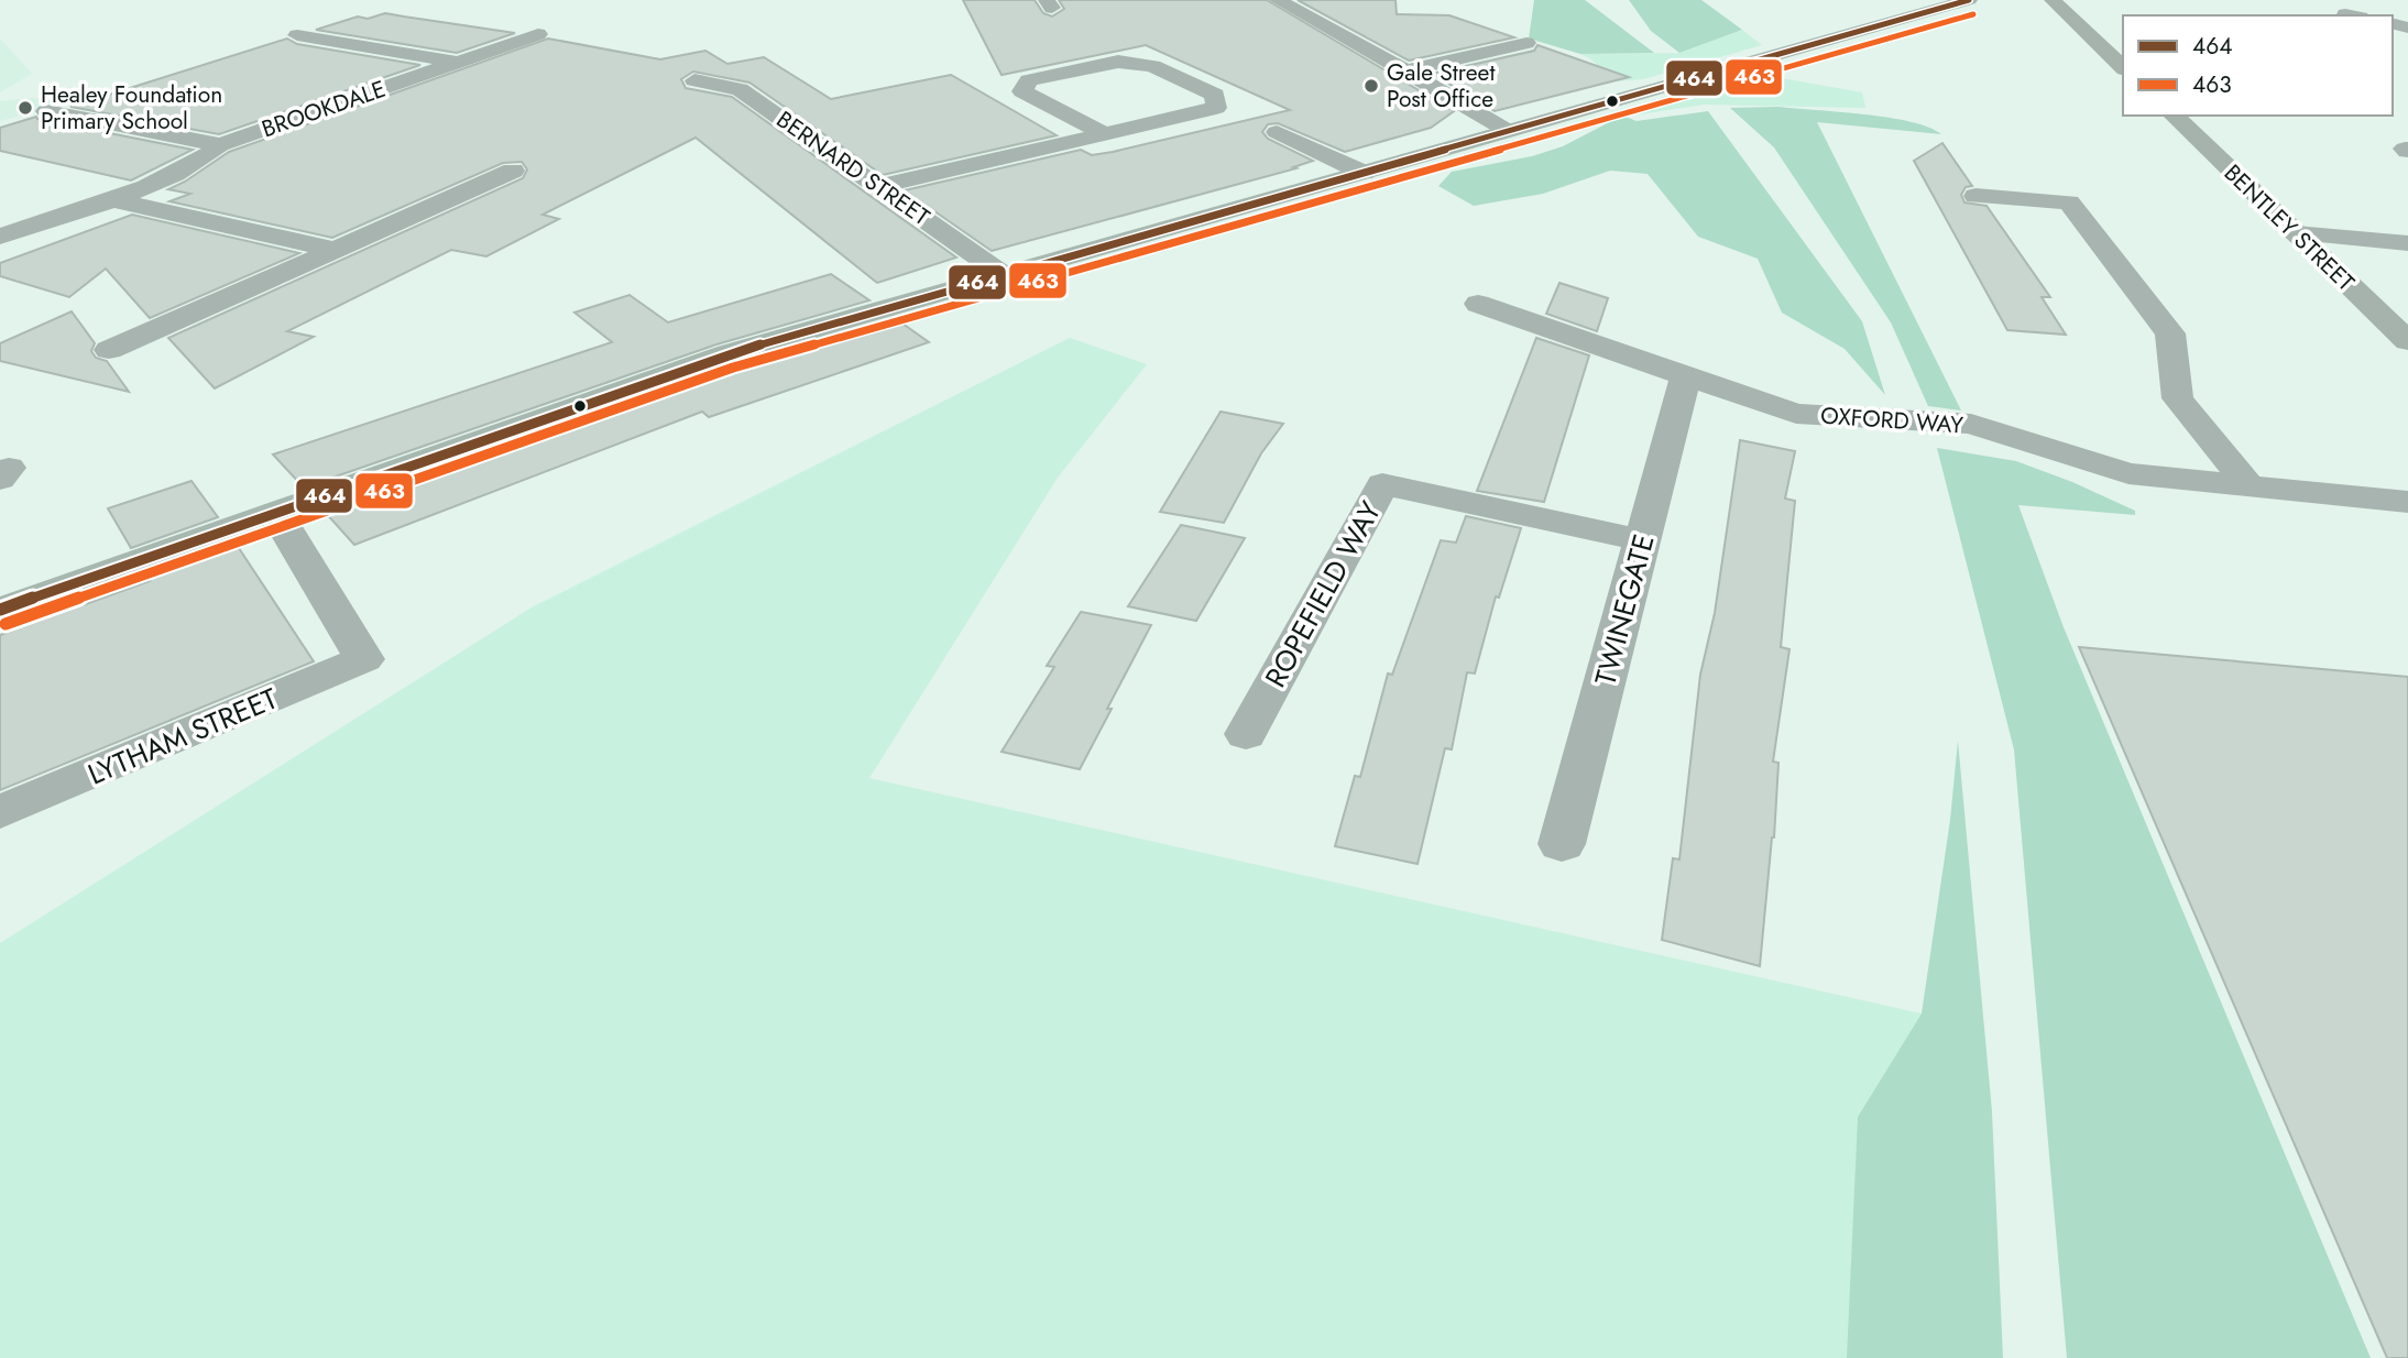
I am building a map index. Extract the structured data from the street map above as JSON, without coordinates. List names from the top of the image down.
{
  "streets": {
    "street": [
      "BROOKDALE",
      "BERNARD STREET",
      "BENTLEY STREET",
      "OXFORD WAY",
      "ROPEFIELD WAY",
      "TWINEGATE",
      "LYTHAM STREET"
    ]
  },
  "crossings": [
    ["OXFORD WAY", "TWINEGATE"],
    ["ROPEFIELD WAY", "TWINEGATE"]
  ],
  "places": ["Gale Street Post Office", "Healey Foundation Primary School"],
  "lines": ["transit line 464", "transit line 463"],
  "legend": ["464", "463"]
}
